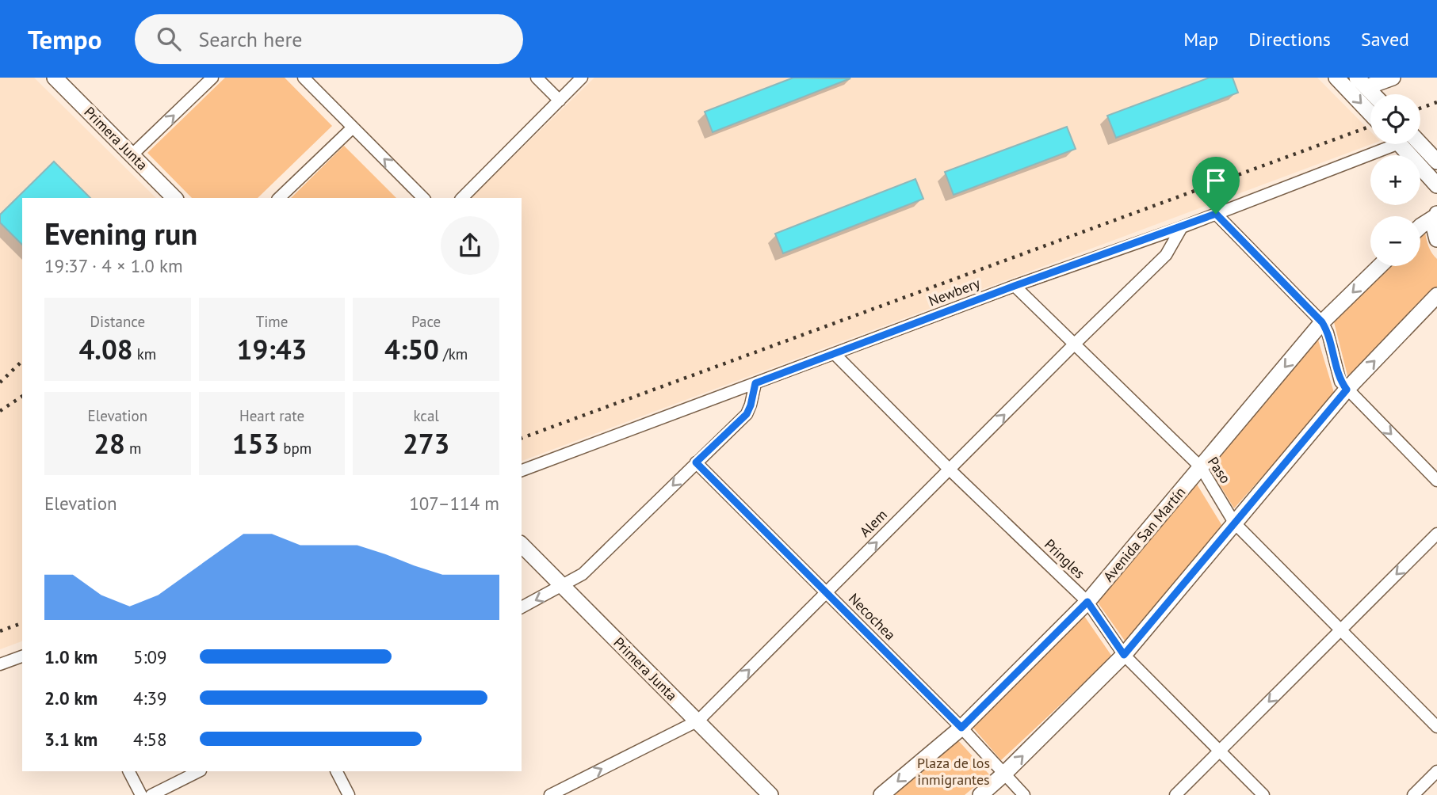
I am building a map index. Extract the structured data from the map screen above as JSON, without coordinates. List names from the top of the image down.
{
  "streets": {
    "main road": ["Primera Junta", "Avenida San Martín"],
    "street": [
      "Newbery",
      "Paso",
      "Alem",
      "Pringles",
      "Necochea"
    ]
  },
  "crossings": [
    ["Primera Junta", "Alem"],
    ["Newbery", "Paso"],
    ["Newbery", "Alem"],
    ["Newbery", "Pringles"],
    ["Paso", "Alem"],
    ["Paso", "Avenida San Martín"],
    ["Alem", "Pringles"],
    ["Alem", "Necochea"],
    ["Avenida San Martín", "Pringles"],
    ["Avenida San Martín", "Necochea"]
  ],
  "one_way": ["Alem"],
  "parks": ["Plaza de los inmigrantes"],
  "page": {
    "header": "Tempo",
    "search": "Search here",
    "nav": ["Map", "Directions", "Saved"],
    "map_buttons": ["+", "−"],
    "heading": ["Evening run", "19:37 · 4 × 1.0 km"],
    "stats": [
      ["Distance", "4.08 km"],
      ["Time", "19:43"],
      ["Pace", "4:50 /km"],
      ["Elevation", "28 m"],
      ["Heart rate", "153 bpm"],
      ["kcal", "273"]
    ],
    "chart": ["Elevation", "107–114 m"],
    "list": [
      {
        "name": "1.0 km",
        "note": "5:09"
      },
      {
        "name": "2.0 km",
        "note": "4:39"
      },
      {
        "name": "3.1 km",
        "note": "4:58"
      }
    ]
  }
}
